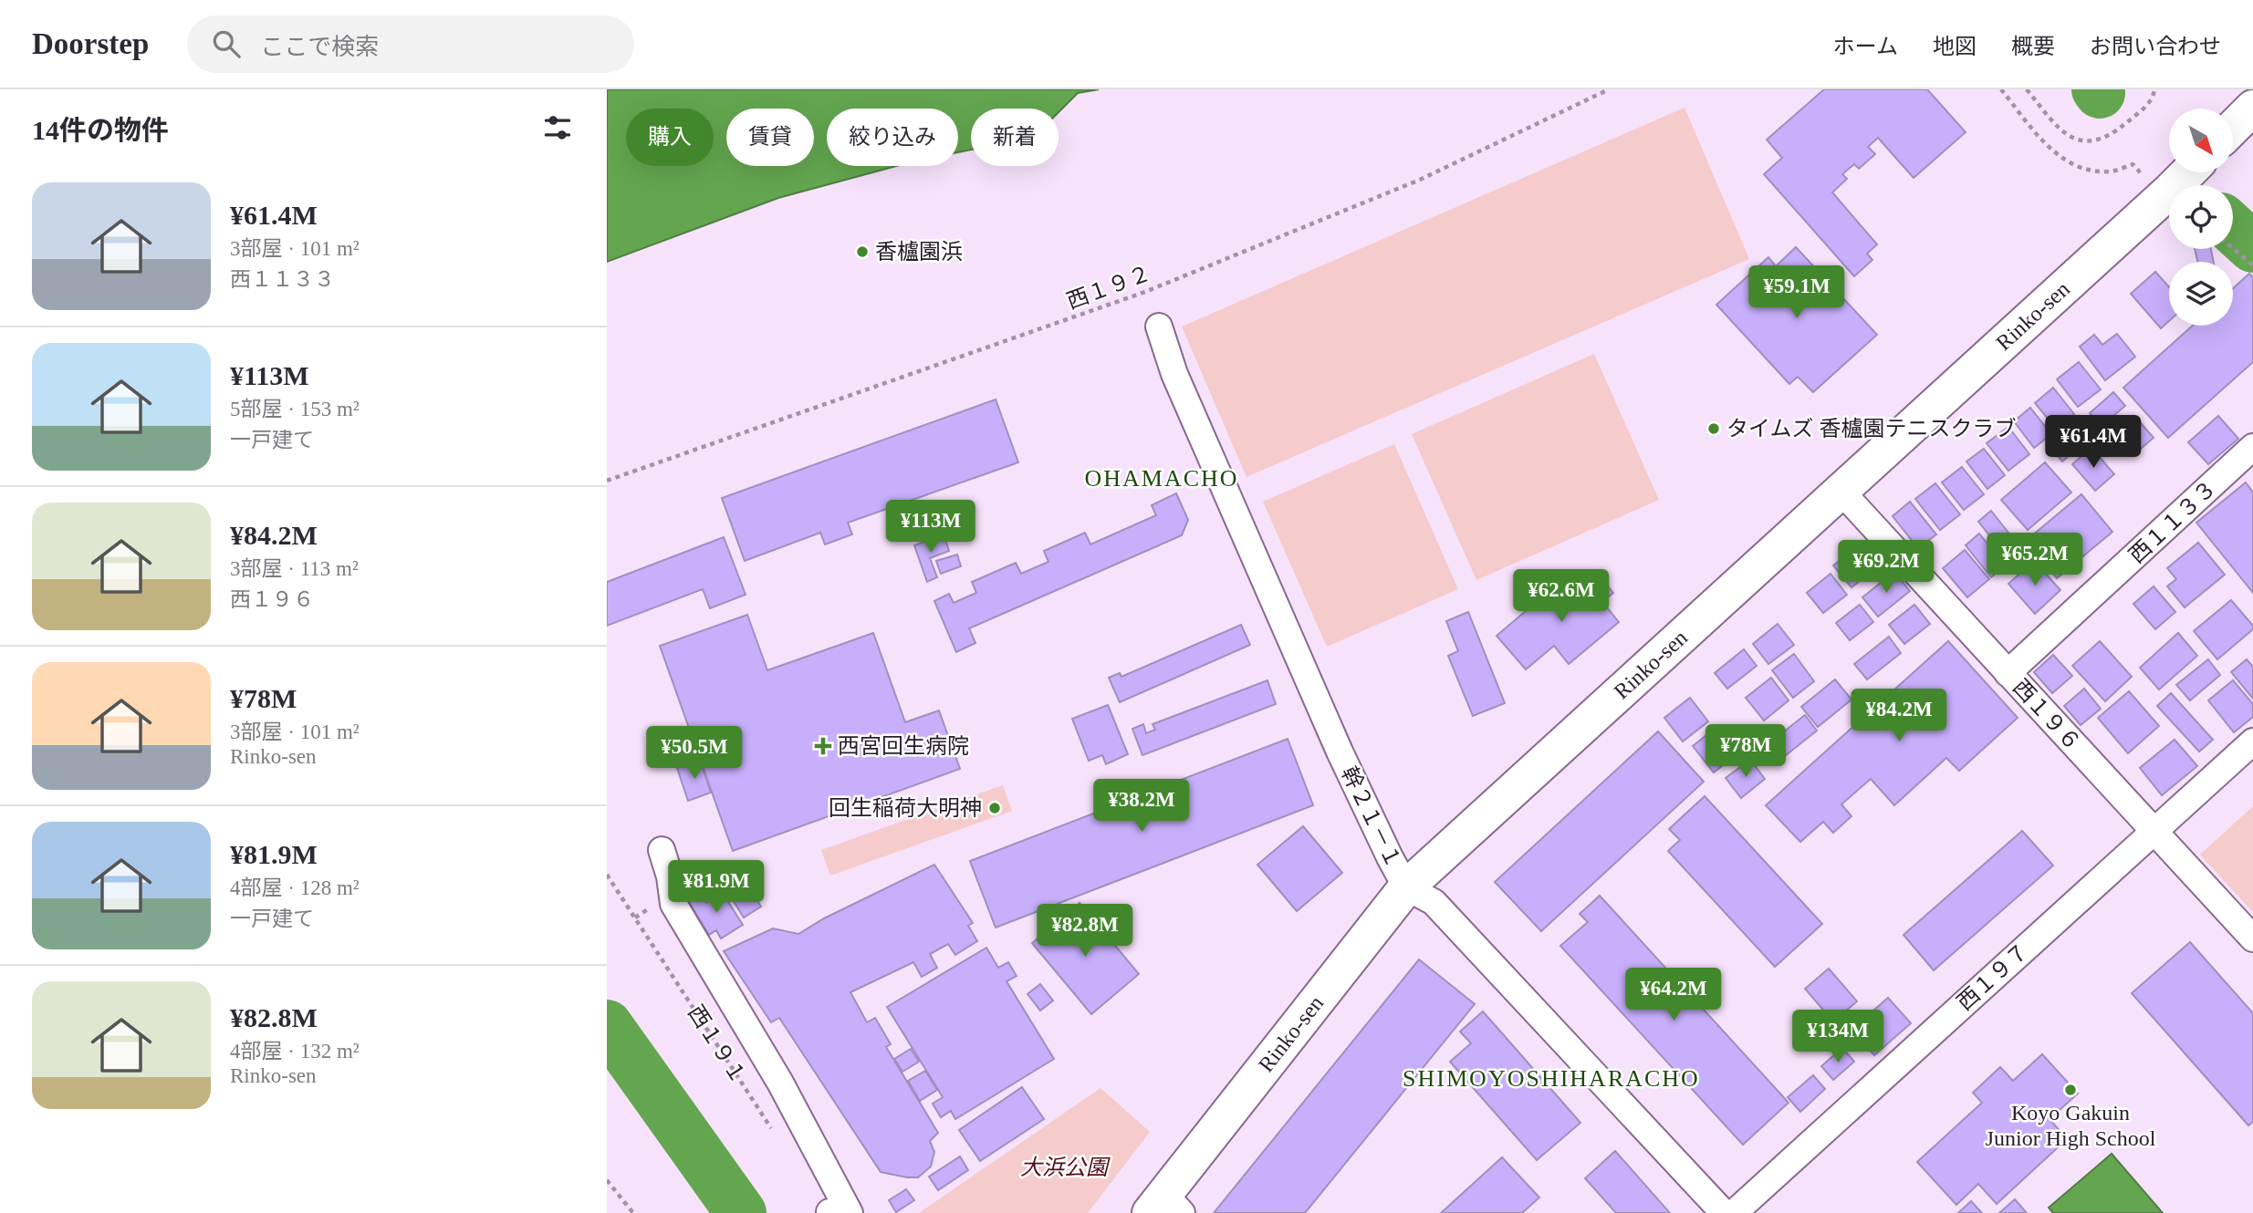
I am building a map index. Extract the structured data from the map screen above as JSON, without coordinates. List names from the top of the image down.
{
  "streets": {
    "street": [
      "Rinko-sen",
      "西１１３３",
      "西１９６",
      "幹２１－１",
      "西１９７"
    ],
    "path": ["西１９２", "西１９１"]
  },
  "crossings": [
    ["Rinko-sen", "西１９６"],
    ["Rinko-sen", "幹２１－１"],
    ["西１１３３", "西１９６"],
    ["西１９６", "西１９７"]
  ],
  "districts": ["OHAMACHO", "SHIMOYOSHIHARACHO"],
  "parks": ["大浜公園"],
  "places": {
    "other": [
      "香櫨園浜",
      "タイムズ 香櫨園テニスクラブ",
      "回生稲荷大明神",
      "Koyo Gakuin Junior High School"
    ],
    "health": ["西宮回生病院"]
  },
  "north": "bottom right",
  "page": {
    "header": "Doorstep",
    "search": "ここで検索",
    "nav": [
      "ホーム",
      "地図",
      "概要",
      "お問い合わせ"
    ],
    "heading": "14件の物件",
    "chip": [
      "購入",
      "賃貸",
      "絞り込み",
      "新着"
    ],
    "list": [
      {
        "name": "¥61.4M",
        "note": "3部屋 · 101 m² · 西１１３３"
      },
      {
        "name": "¥113M",
        "note": "5部屋 · 153 m² · 一戸建て"
      },
      {
        "name": "¥84.2M",
        "note": "3部屋 · 113 m² · 西１９６"
      },
      {
        "name": "¥78M",
        "note": "3部屋 · 101 m² · Rinko-sen"
      },
      {
        "name": "¥81.9M",
        "note": "4部屋 · 128 m² · 一戸建て"
      },
      {
        "name": "¥82.8M",
        "note": "4部屋 · 132 m² · Rinko-sen"
      }
    ],
    "price": [
      "¥59.1M",
      "¥61.4M",
      "¥113M",
      "¥65.2M",
      "¥69.2M",
      "¥62.6M",
      "¥84.2M",
      "¥78M",
      "¥50.5M",
      "¥38.2M",
      "¥81.9M",
      "¥82.8M",
      "¥64.2M",
      "¥134M"
    ]
  }
}
